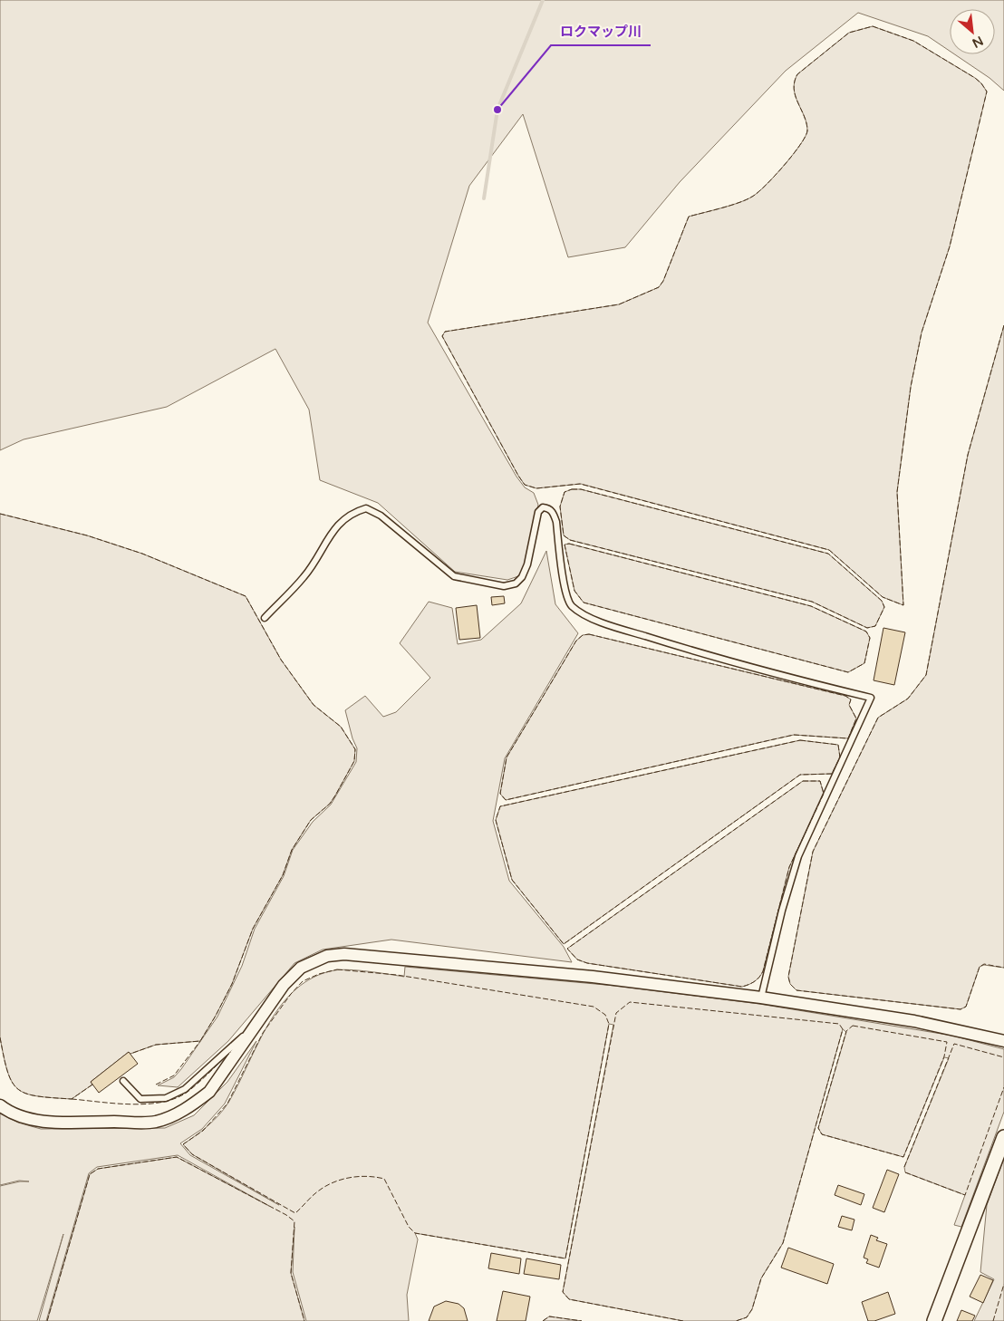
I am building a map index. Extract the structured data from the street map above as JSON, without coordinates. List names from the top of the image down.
{
  "places": ["ロクマップ川"],
  "north": "bottom right"
}
